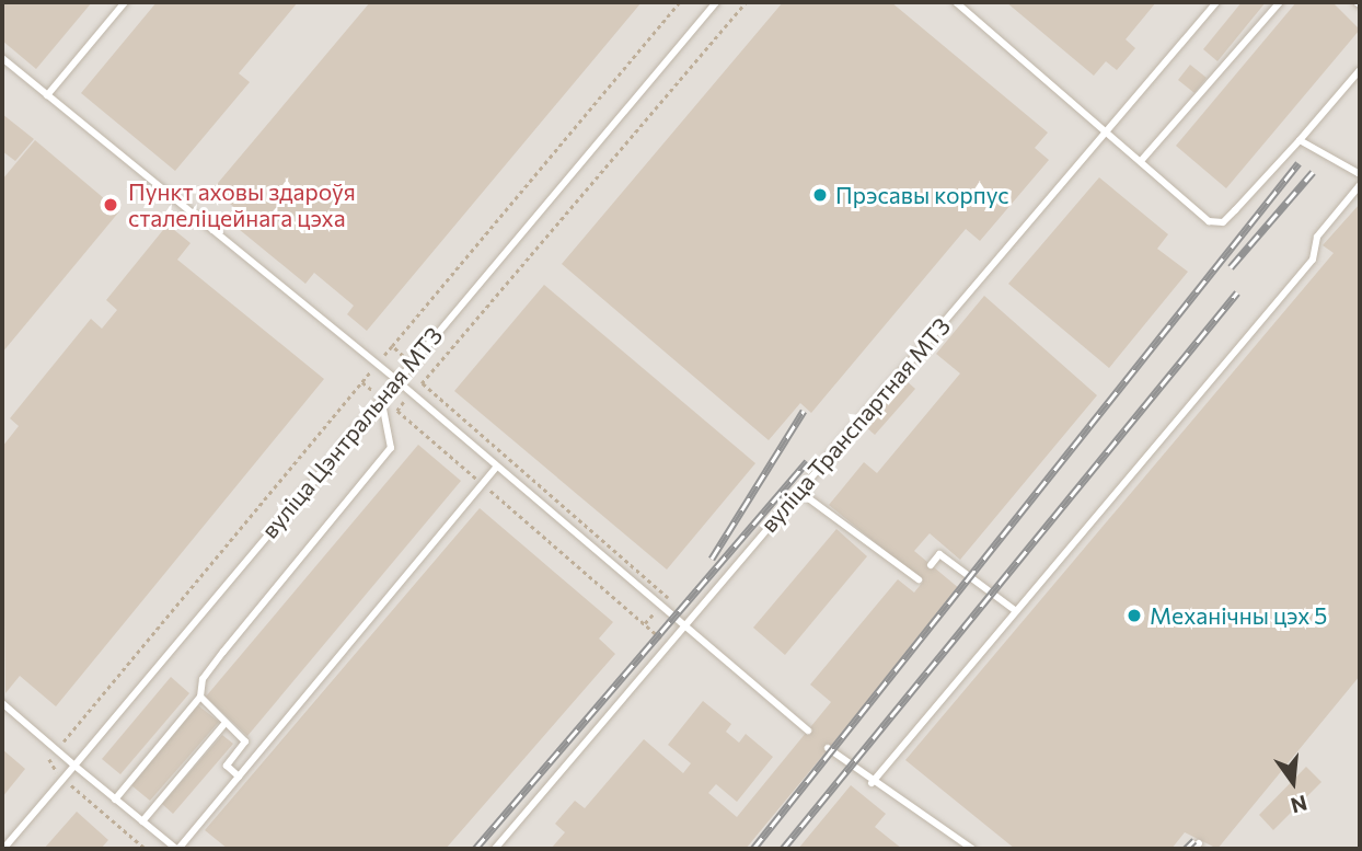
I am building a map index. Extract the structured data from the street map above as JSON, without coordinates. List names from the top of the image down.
{
  "streets": {
    "lane": ["вуліца Транспартная МТЗ", "вуліца Цэнтральная МТЗ"]
  },
  "places": ["Прэсавы корпус", "Пункт аховы здароўя сталеліцейнага цэха", "Механічны цэх 5"],
  "north": "bottom"
}
